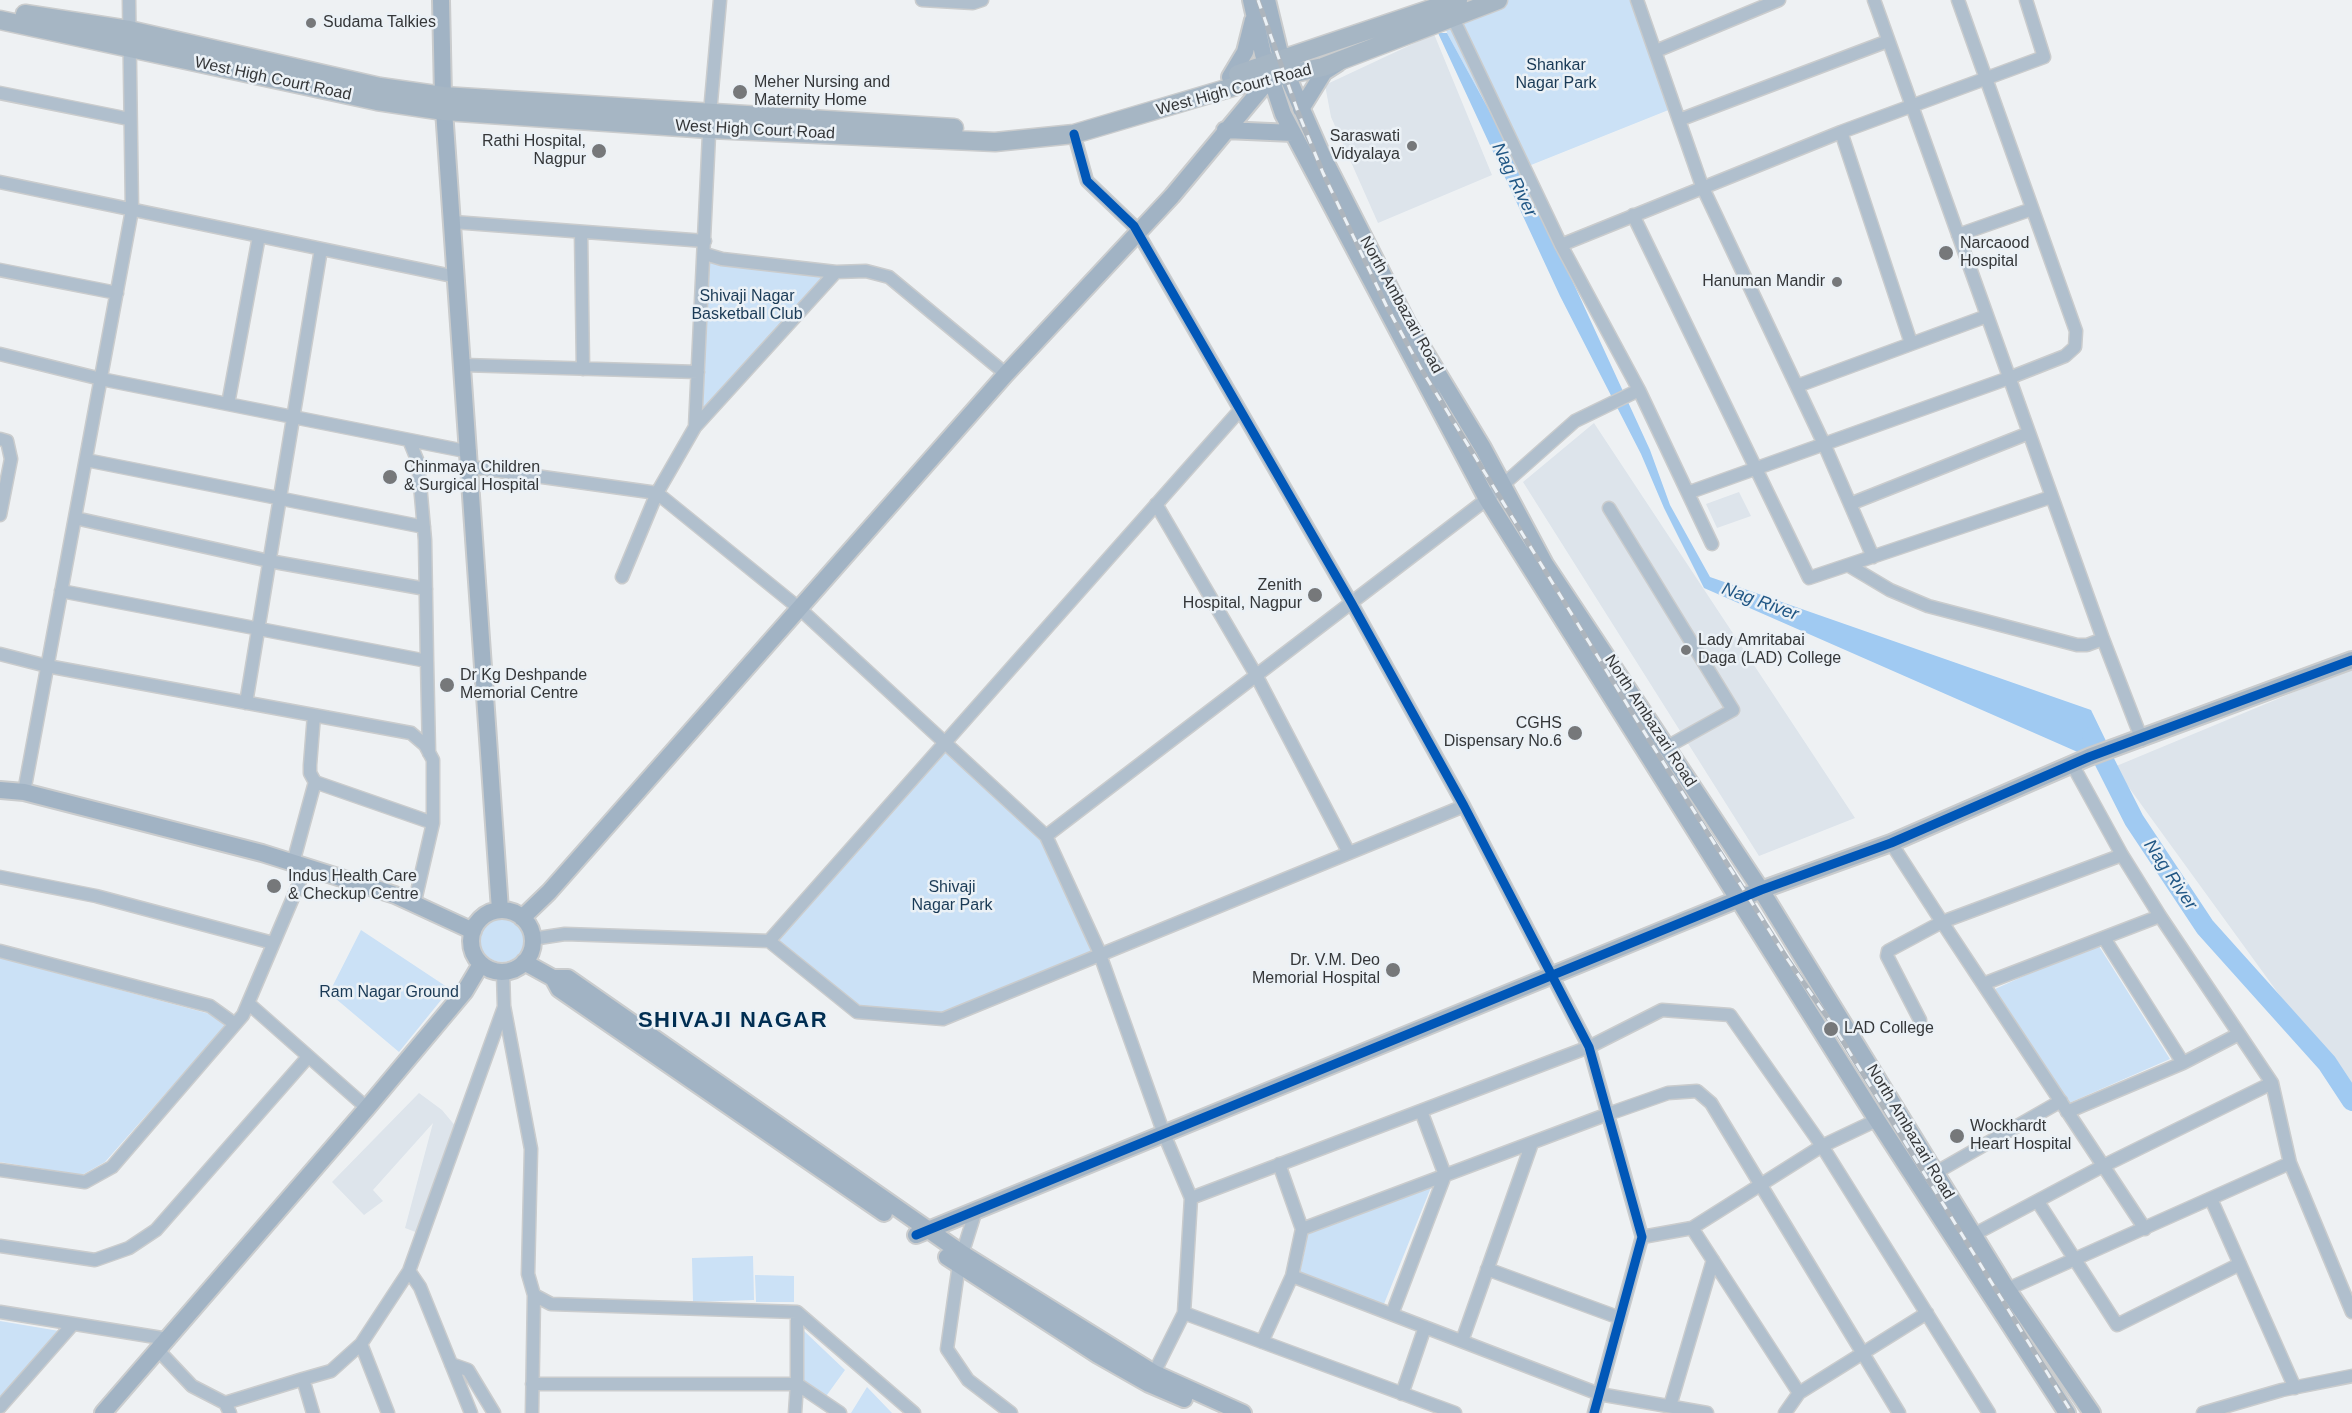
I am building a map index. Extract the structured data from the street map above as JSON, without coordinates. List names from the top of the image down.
{
  "streets": {
    "main road": ["West High Court Road"],
    "street": ["North Ambazari Road"]
  },
  "crossings": [
    ["West High Court Road", "North Ambazari Road"]
  ],
  "districts": ["SHIVAJI NAGAR"],
  "water": ["Nag River"],
  "parks": [
    "Shankar Nagar Park",
    "Shivaji Nagar Basketball Club",
    "Shivaji Nagar Park",
    "Ram Nagar Ground"
  ],
  "places": [
    "Sudama Talkies",
    "Meher Nursing and Maternity Home",
    "Saraswati Vidyalaya",
    "Rathi Hospital, Nagpur",
    "Narcaood Hospital",
    "Hanuman Mandir",
    "Chinmaya Children & Surgical Hospital",
    "Zenith Hospital, Nagpur",
    "Lady Amritabai Daga (LAD) College",
    "Dr Kg Deshpande Memorial Centre",
    "CGHS Dispensary No.6",
    "Indus Health Care & Checkup Centre",
    "Dr. V.M. Deo Memorial Hospital",
    "LAD College",
    "Wockhardt Heart Hospital"
  ]
}
